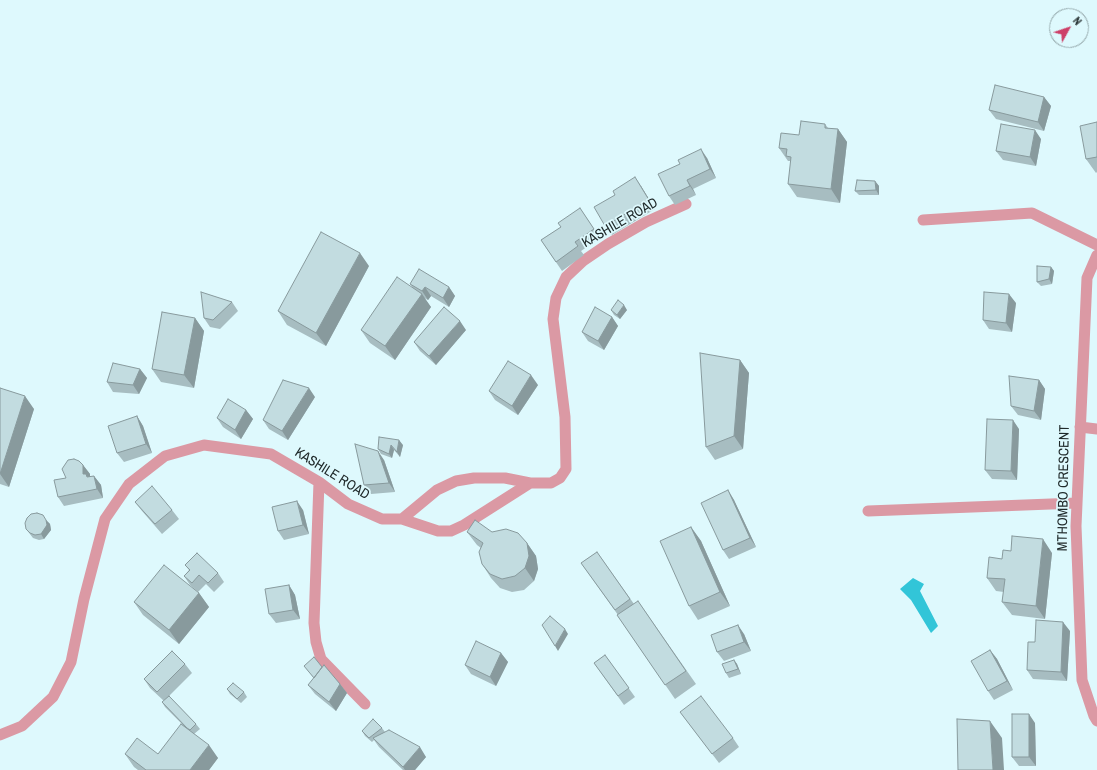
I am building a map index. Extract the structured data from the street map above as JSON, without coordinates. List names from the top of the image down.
{
  "streets": {
    "street": ["KASHILE ROAD", "MTHOMBO CRESCENT"]
  },
  "north": "top right"
}
